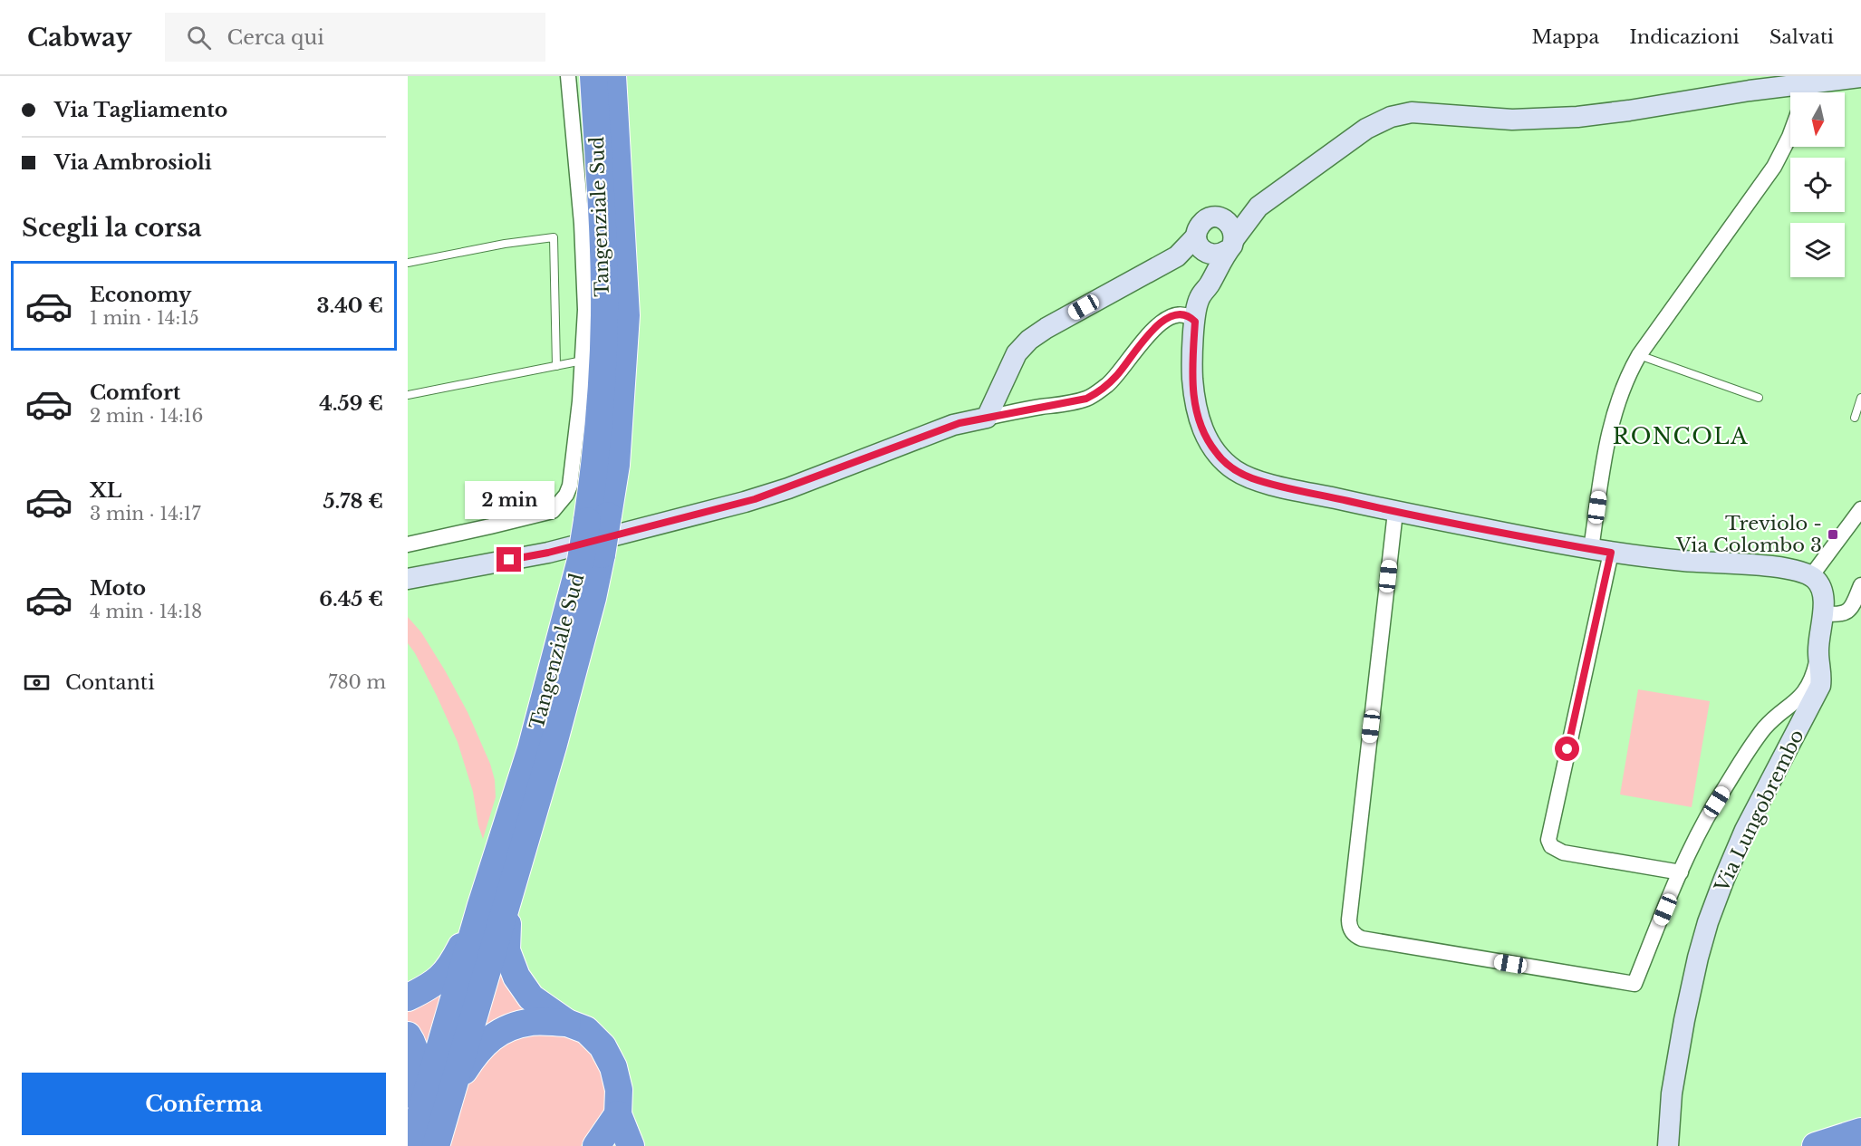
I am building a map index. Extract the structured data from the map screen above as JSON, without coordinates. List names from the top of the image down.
{
  "streets": {
    "highway": ["Tangenziale Sud"],
    "street": ["Via Lungobrembo"]
  },
  "districts": ["RONCOLA"],
  "places": {
    "transit": ["Treviolo - Via Colombo 3"]
  },
  "north": "bottom",
  "page": {
    "header": "Cabway",
    "search": "Cerca qui",
    "nav": ["Mappa", "Indicazioni", "Salvati"],
    "banner": ["Via Tagliamento", "Via Ambrosioli"],
    "heading": "Scegli la corsa",
    "list": [
      {
        "name": "Economy",
        "note": "1 min · 14:15",
        "value": "3.40 €"
      },
      {
        "name": "Comfort",
        "note": "2 min · 14:16",
        "value": "4.59 €"
      },
      {
        "name": "XL",
        "note": "3 min · 14:17",
        "value": "5.78 €"
      },
      {
        "name": "Moto",
        "note": "4 min · 14:18",
        "value": "6.45 €"
      }
    ],
    "bubble": "2 min",
    "pay": ["Contanti", "780 m"],
    "buttons": "Conferma"
  }
}
